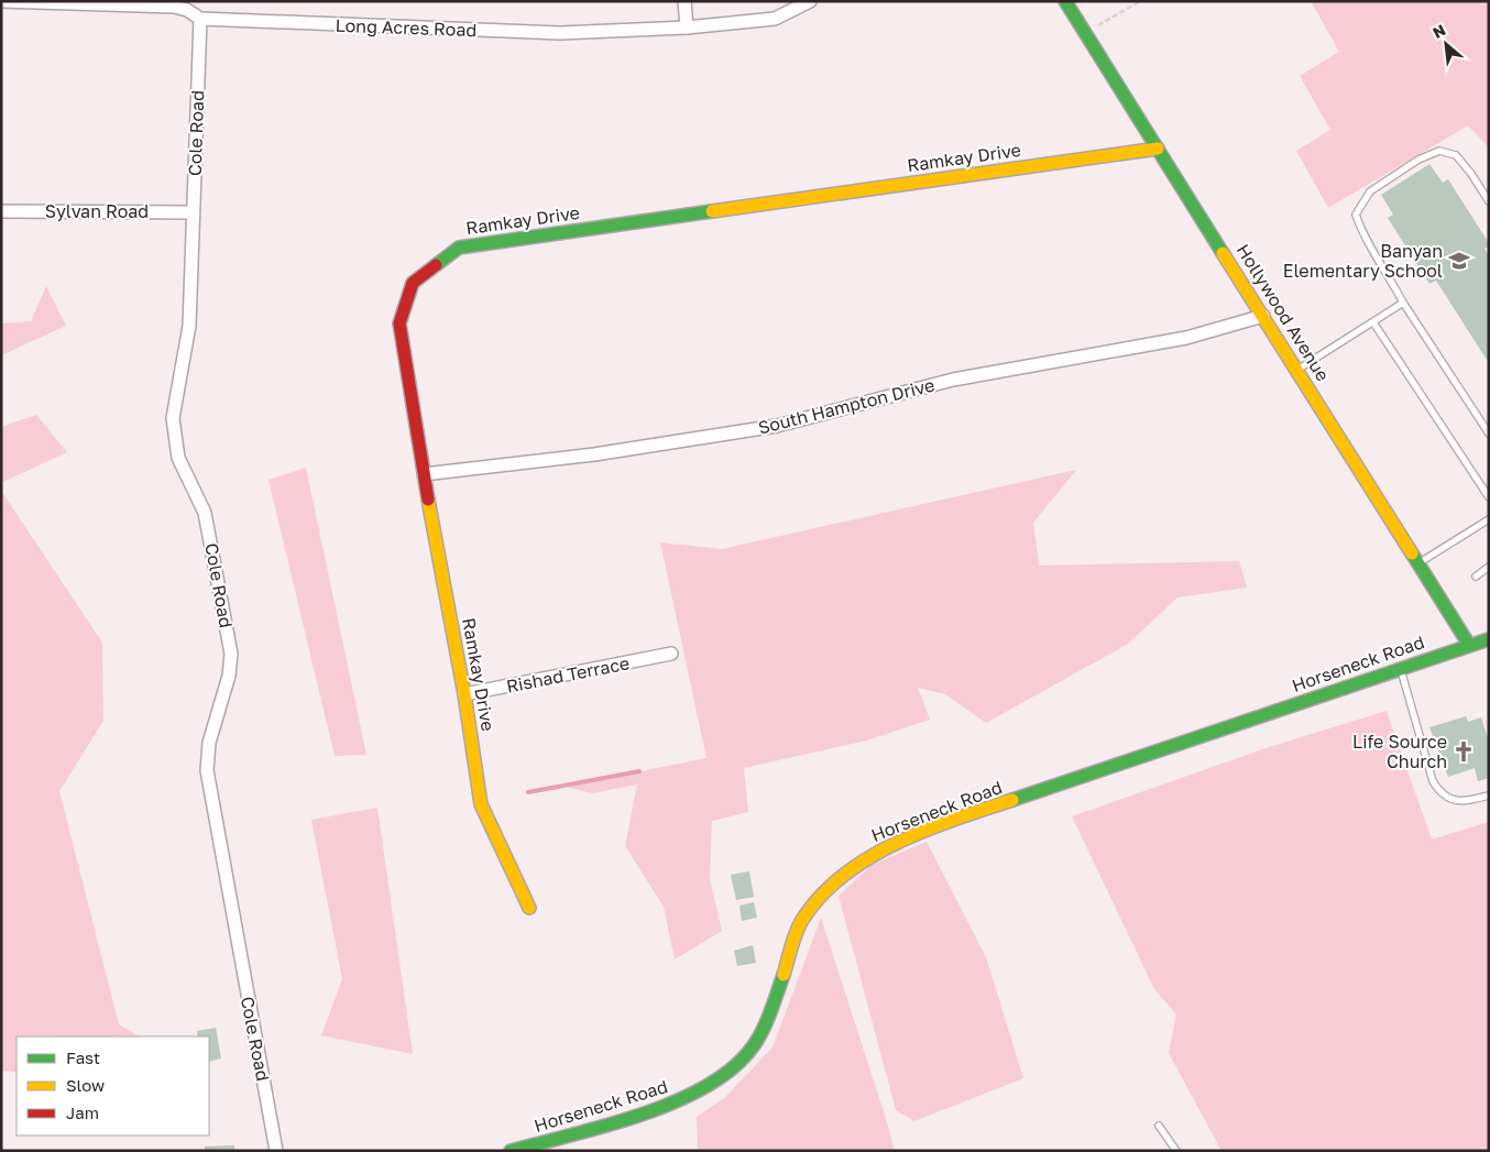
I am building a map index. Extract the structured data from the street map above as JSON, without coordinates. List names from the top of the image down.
{
  "streets": {
    "street": [
      "Long Acres Road",
      "Cole Road",
      "Ramkay Drive",
      "Sylvan Road",
      "Hollywood Avenue",
      "South Hampton Drive",
      "Horseneck Road",
      "Rishad Terrace"
    ]
  },
  "crossings": [
    ["Long Acres Road", "Cole Road"],
    ["Cole Road", "Sylvan Road"],
    ["Ramkay Drive", "Hollywood Avenue"],
    ["Ramkay Drive", "South Hampton Drive"],
    ["Ramkay Drive", "Rishad Terrace"],
    ["Hollywood Avenue", "South Hampton Drive"],
    ["Hollywood Avenue", "Horseneck Road"]
  ],
  "places": {
    "school or university": ["Banyan Elementary School"],
    "church": ["Life Source Church"]
  },
  "legend": ["Fast", "Slow", "Jam"],
  "north": "top left"
}
